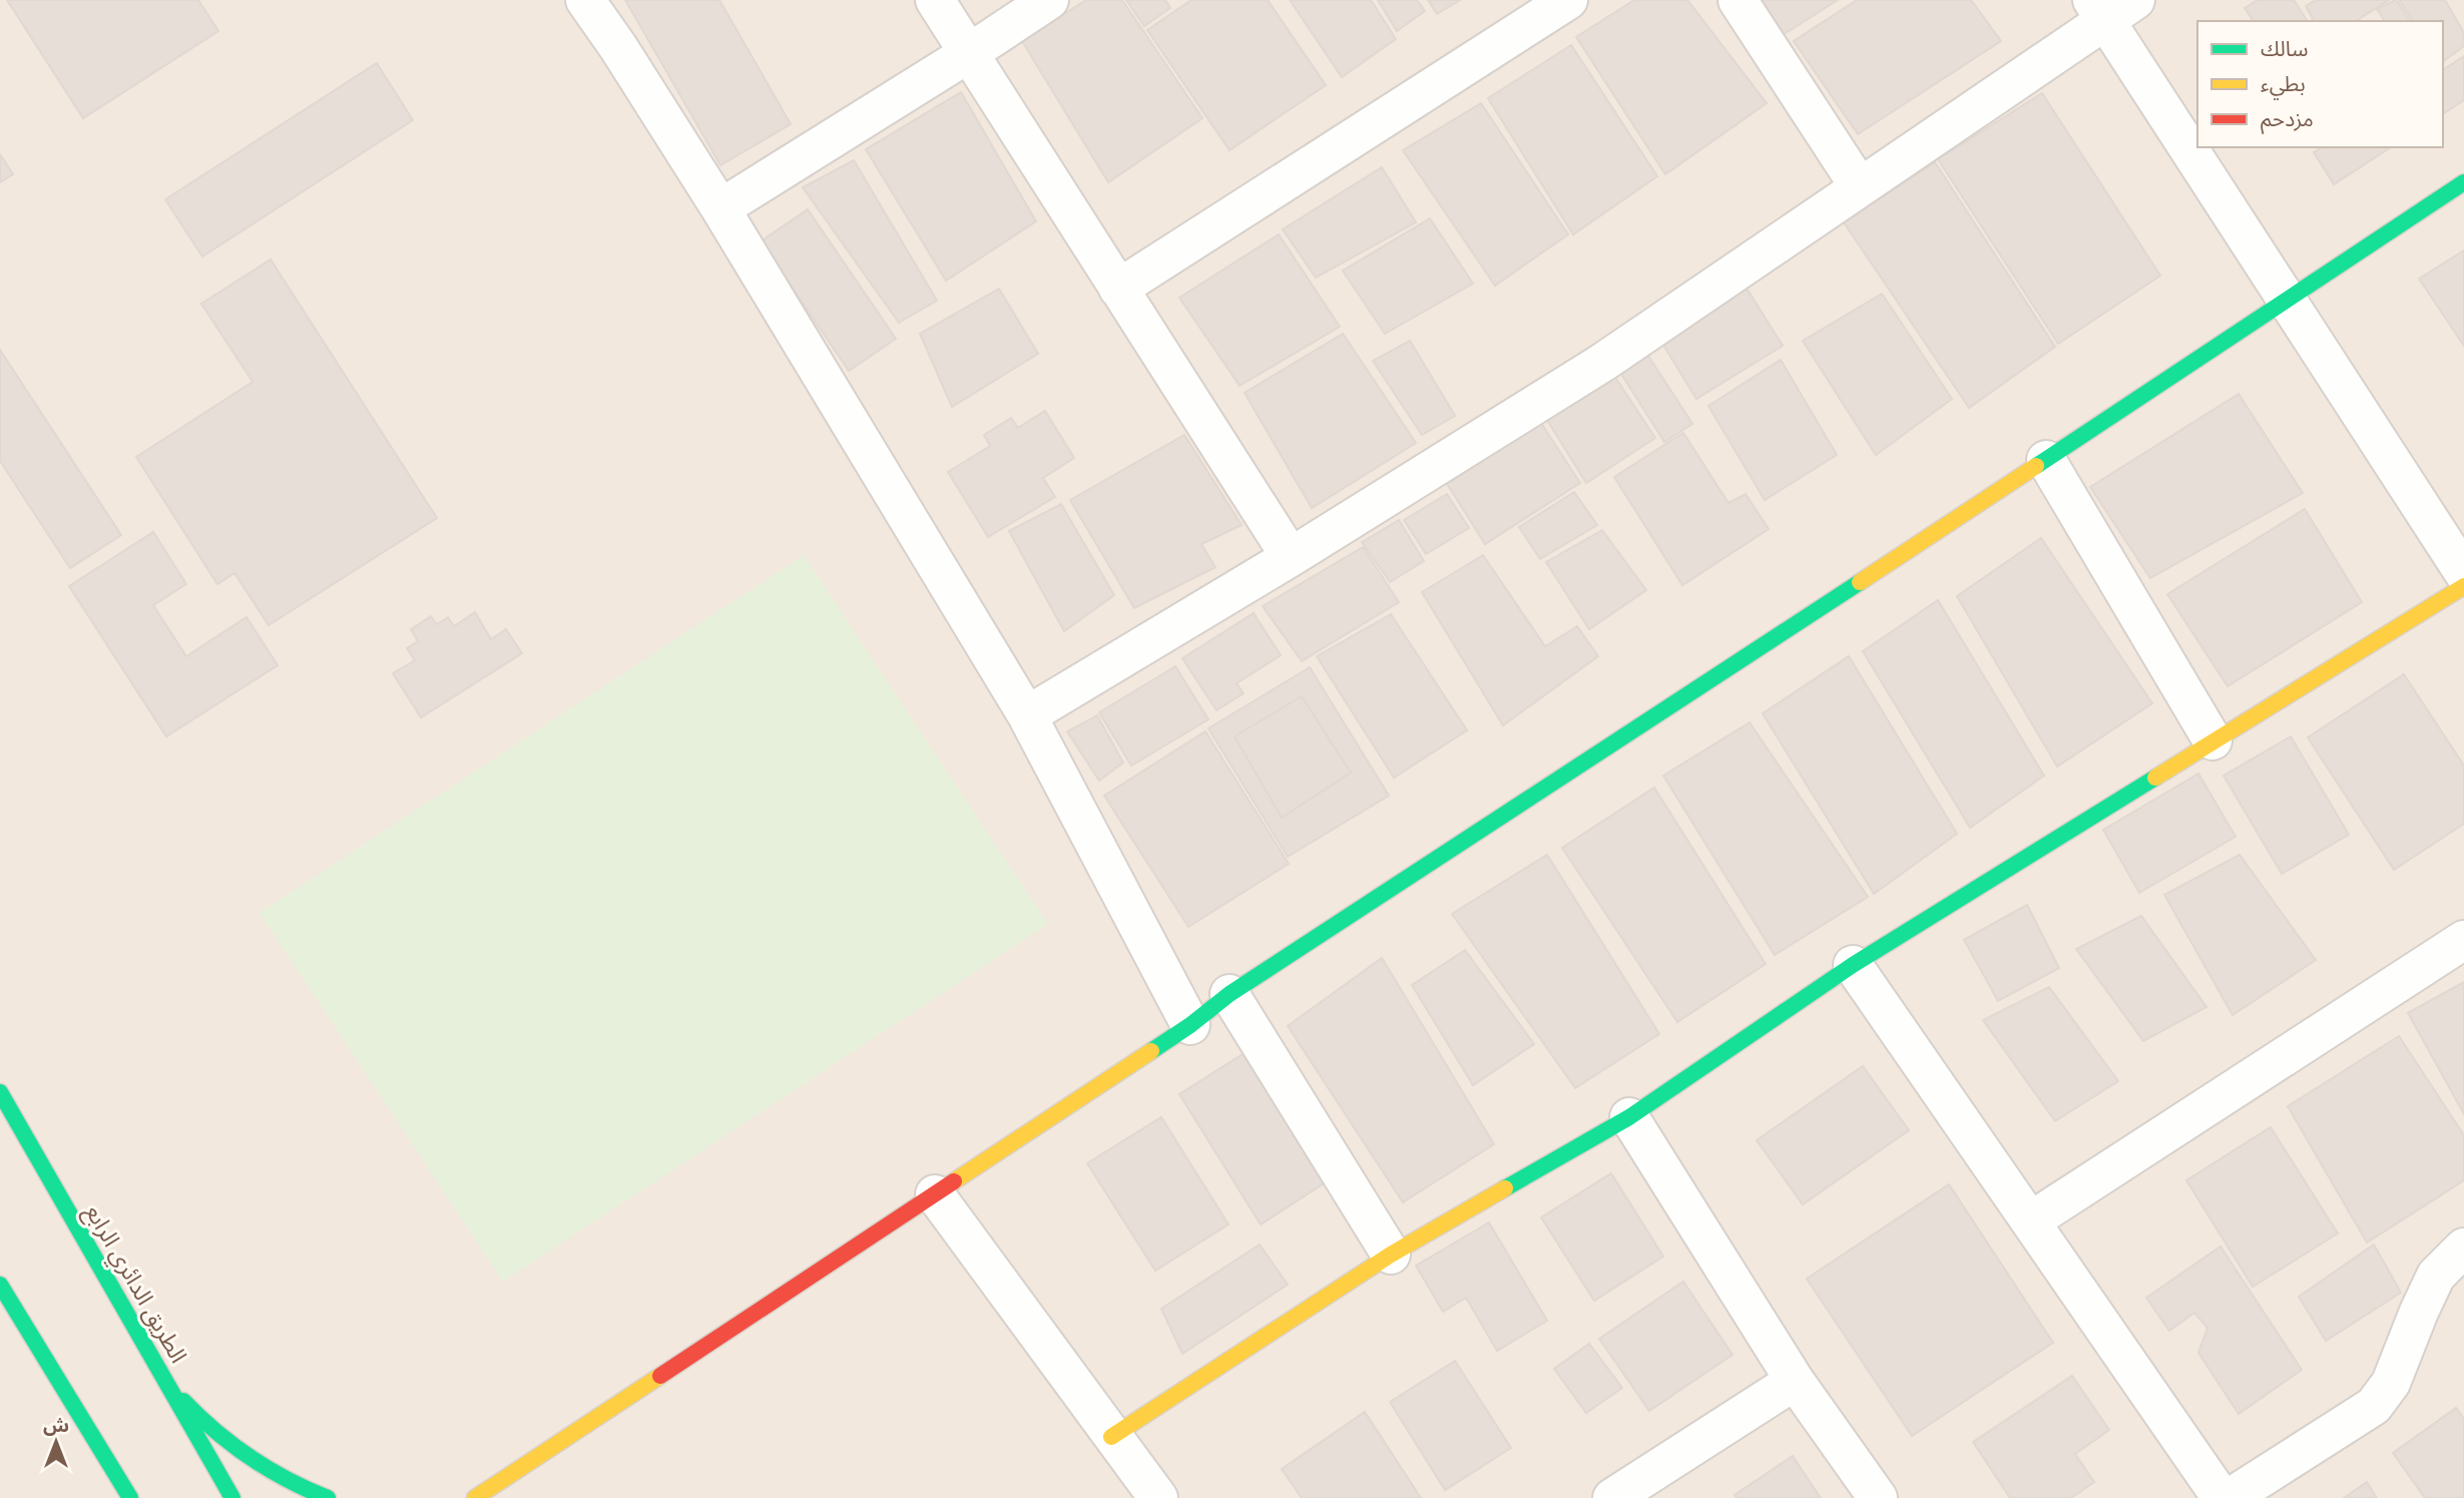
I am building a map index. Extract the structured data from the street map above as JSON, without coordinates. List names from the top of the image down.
{
  "streets": {
    "street": ["الطريق الدائري الرابع"]
  },
  "legend": ["سالك", "بطيء", "مزدحم"],
  "north": "top"
}
